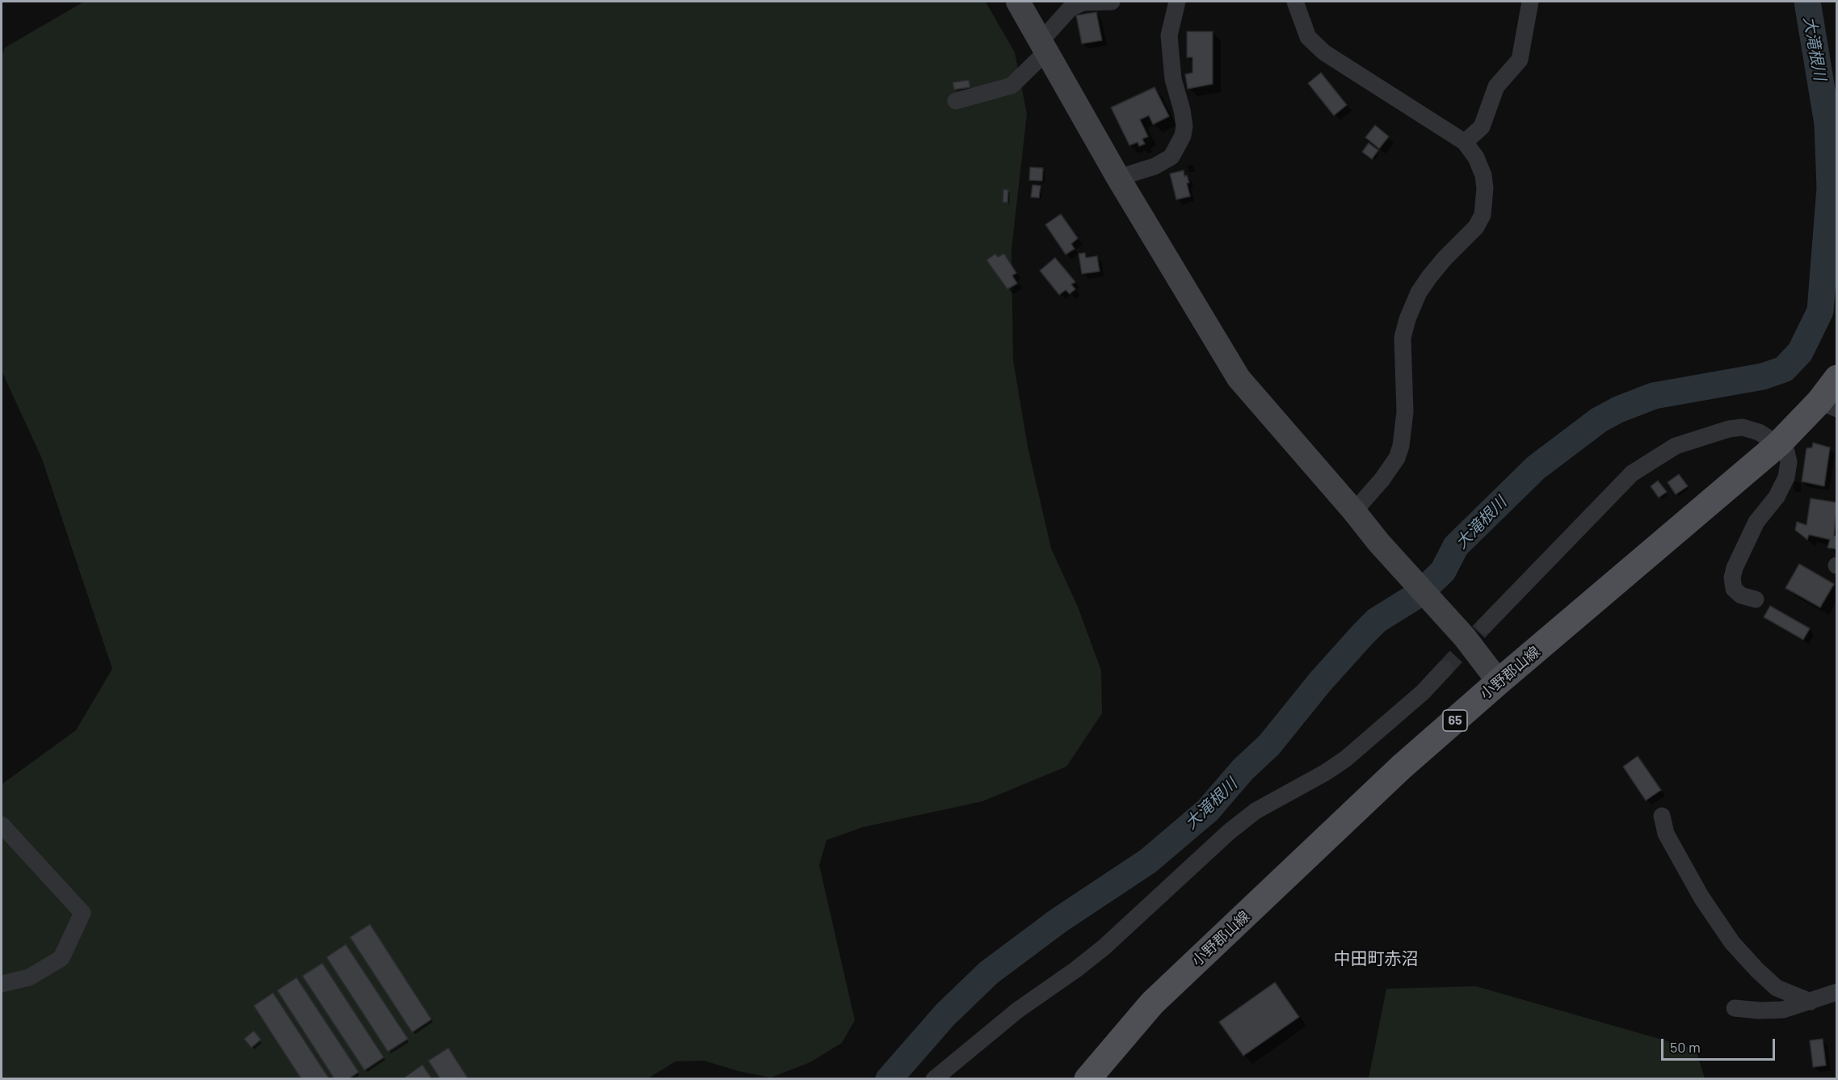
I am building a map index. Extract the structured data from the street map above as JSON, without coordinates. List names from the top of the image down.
{
  "streets": {
    "main road": ["小野郡山線", "65"]
  },
  "districts": ["中田町赤沼"],
  "water": ["大滝根川"],
  "scale_bar": "50 m"
}
